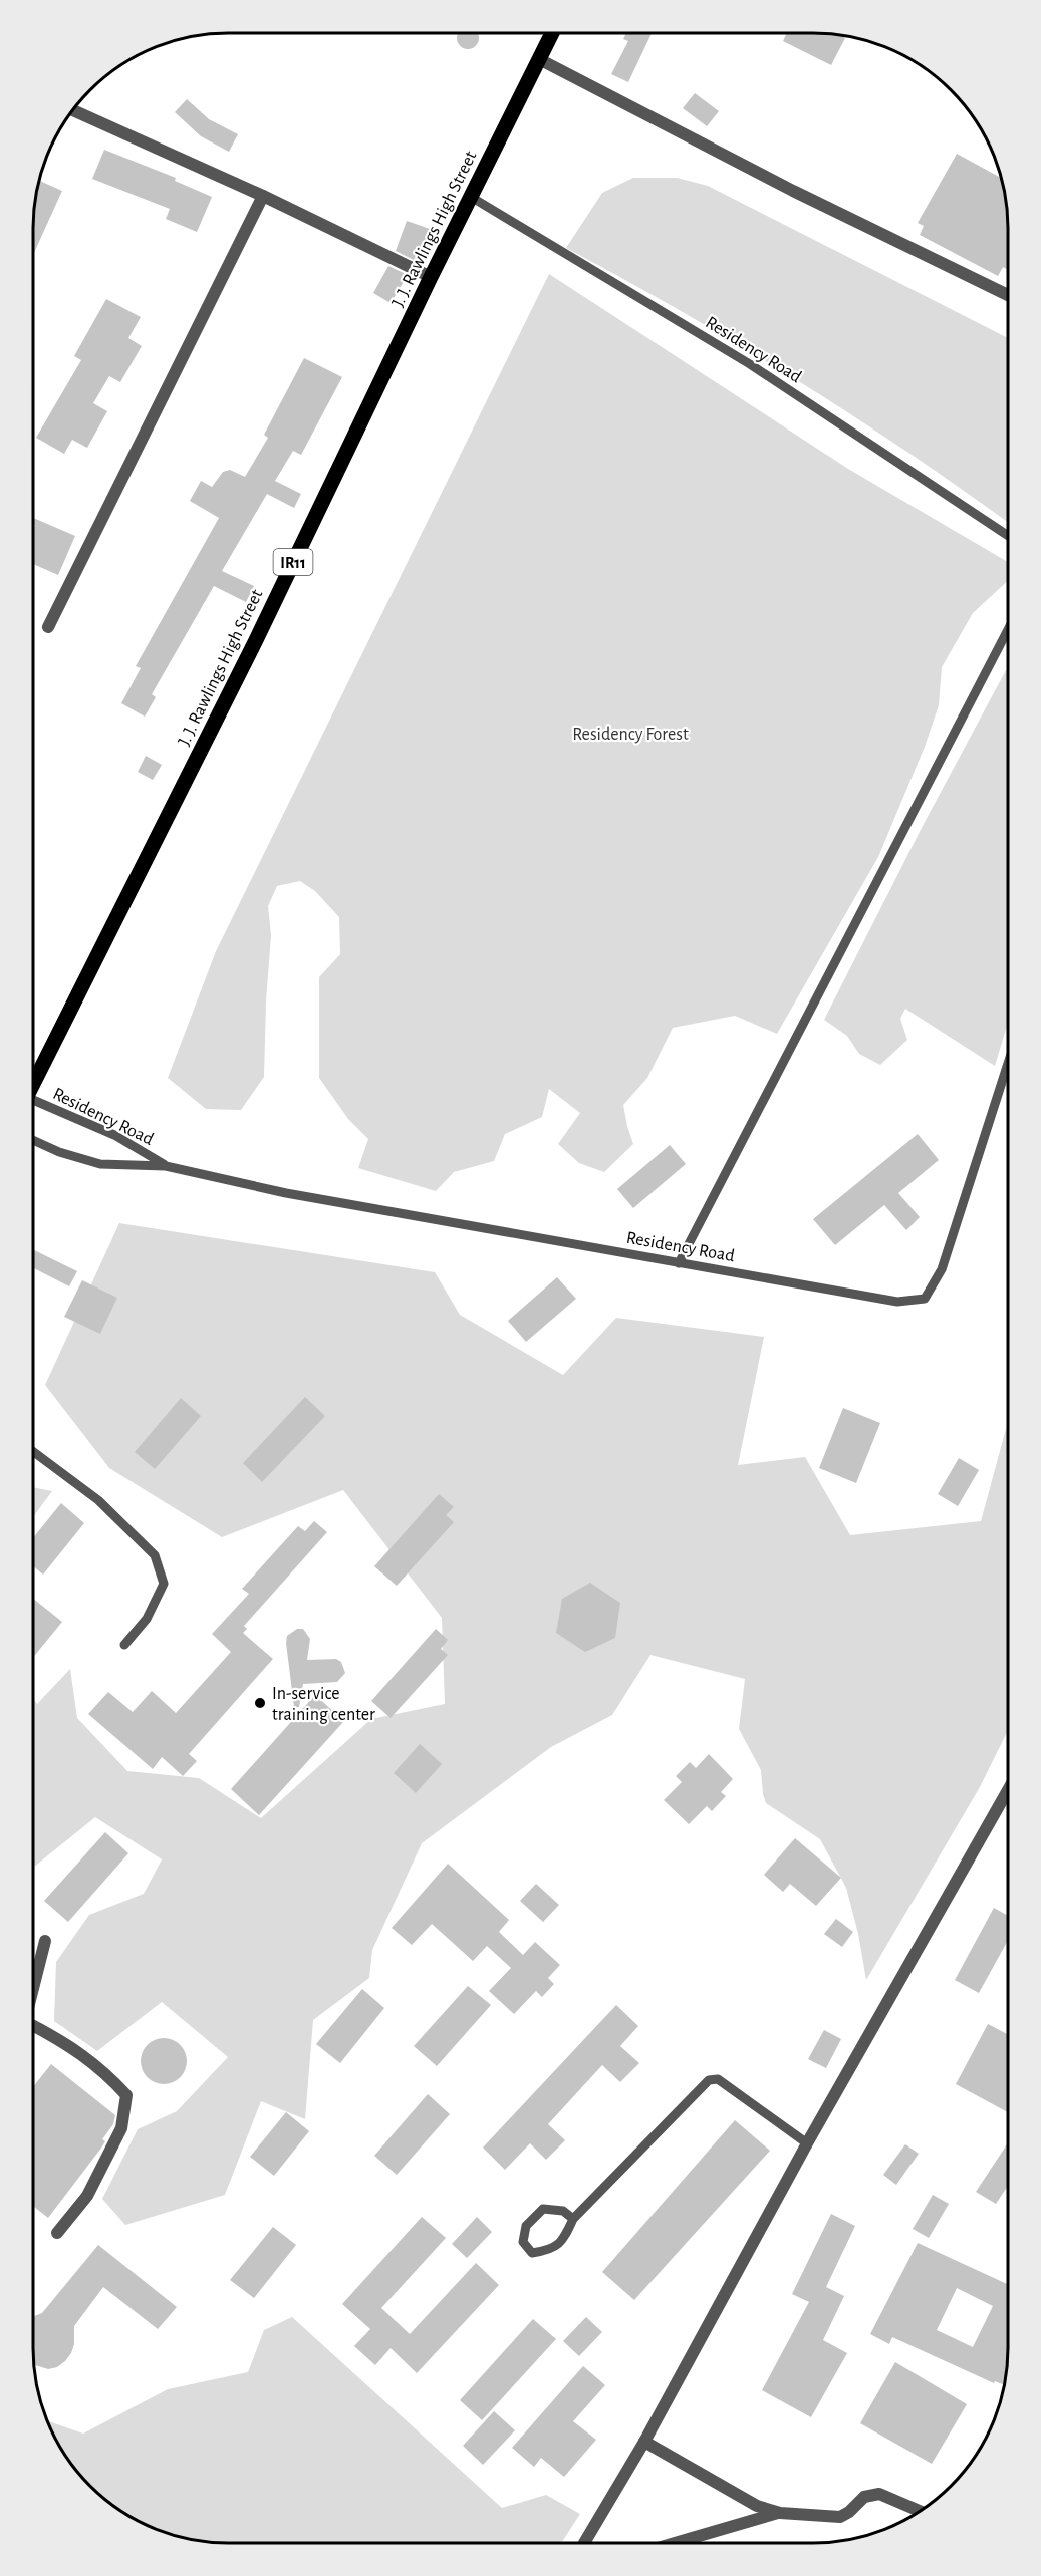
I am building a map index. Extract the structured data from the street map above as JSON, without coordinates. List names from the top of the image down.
{
  "streets": {
    "main road": ["J. J. Rawlings High Street", "IR11"],
    "lane": ["Residency Road"]
  },
  "crossings": [
    ["J. J. Rawlings High Street", "Residency Road"]
  ],
  "parks": ["Residency Forest"],
  "places": ["In-service training center"]
}
